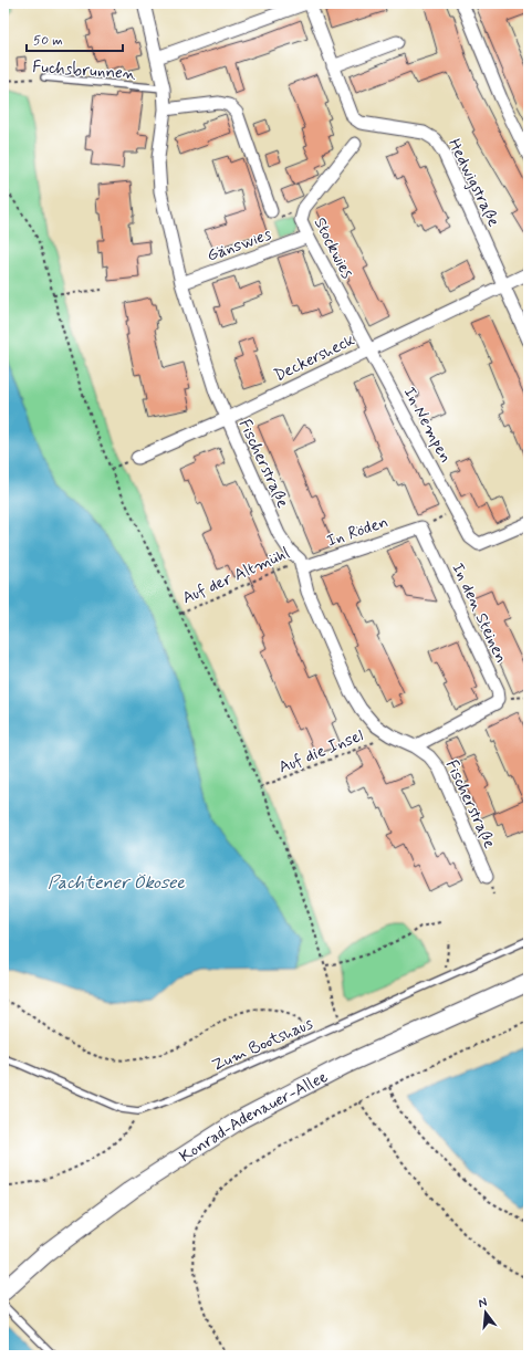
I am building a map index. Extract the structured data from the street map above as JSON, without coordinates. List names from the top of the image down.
{
  "streets": {
    "street": [
      "Hedwigstraße",
      "Gänswies",
      "Stockwies",
      "Deckersheck",
      "In Nempen",
      "Fischerstraße",
      "In Röden",
      "In den Steinen",
      "Konrad-Adenauer-Allee"
    ],
    "lane": ["Fuchsbrunnen", "Zum Bootshaus"],
    "path": ["Auf der Altmühl", "Auf die Insel"]
  },
  "crossings": [
    ["Fuchsbrunnen", "Fischerstraße"],
    ["Hedwigstraße", "Deckersheck"],
    ["Gänswies", "Stockwies"],
    ["Gänswies", "Fischerstraße"],
    ["Stockwies", "Deckersheck"],
    ["Stockwies", "In Nempen"],
    ["Deckersheck", "In Nempen"],
    ["Deckersheck", "Fischerstraße"],
    ["Fischerstraße", "In Röden"],
    ["Fischerstraße", "Auf der Altmühl"],
    ["Fischerstraße", "Auf die Insel"],
    ["In Röden", "Auf der Altmühl"],
    ["In Röden", "In den Steinen"]
  ],
  "water": ["Pachtener Ökosee"],
  "scale_bar": "50 m",
  "north": "top"
}
